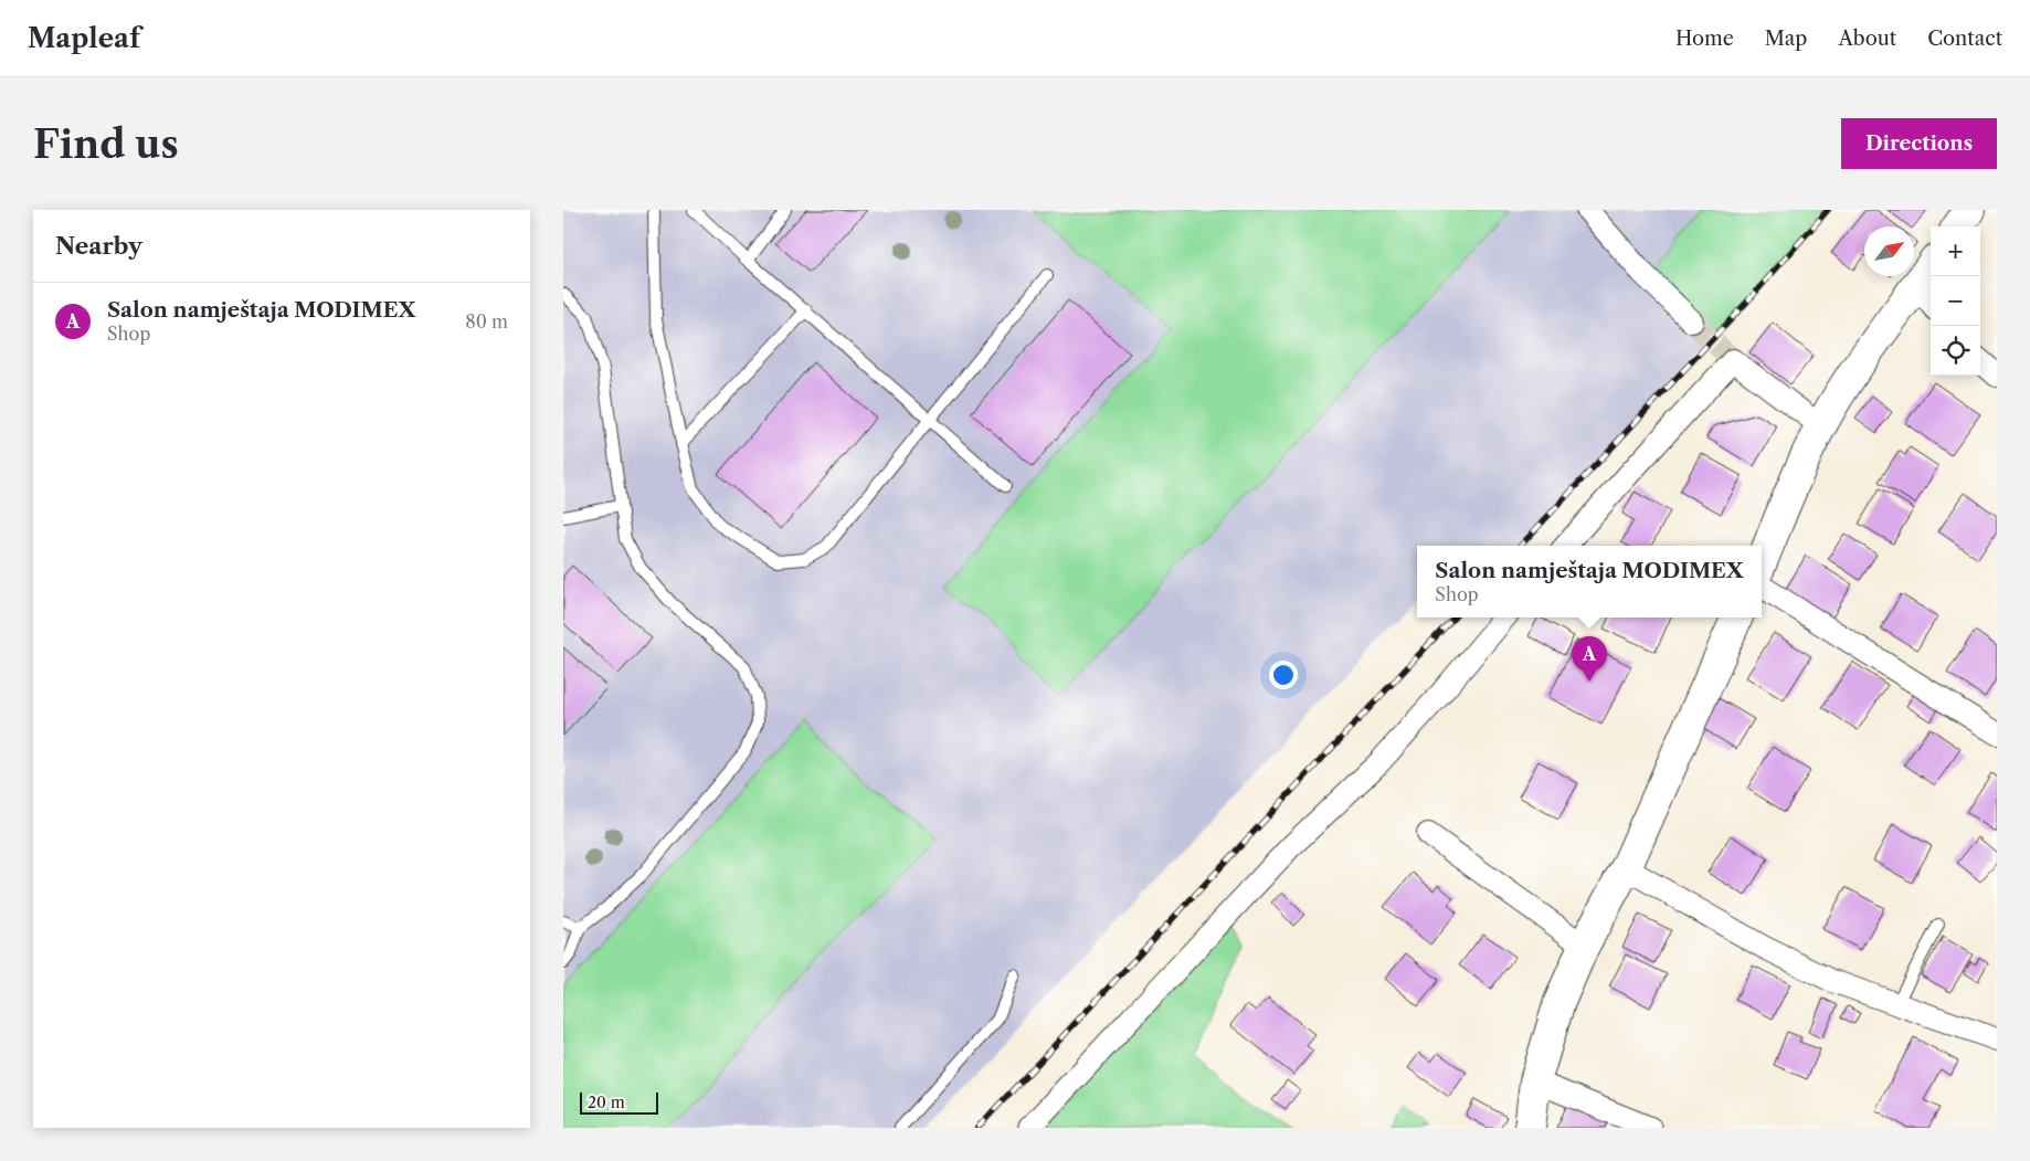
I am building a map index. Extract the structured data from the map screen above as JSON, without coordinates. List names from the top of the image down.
{
  "scale_bar": "20 m",
  "north": "top right",
  "page": {
    "header": "Mapleaf",
    "nav": [
      "Home",
      "Map",
      "About",
      "Contact"
    ],
    "buttons": "Directions",
    "title": "Find us",
    "heading": "Nearby",
    "map_buttons": ["+", "−"],
    "list": [
      {
        "mark": "A",
        "name": "Salon namještaja MODIMEX",
        "note": "Shop",
        "value": "80 m"
      }
    ],
    "popup": ["Salon namještaja MODIMEX", "Shop"],
    "pins": "A",
    "scale": "20 m"
  }
}
